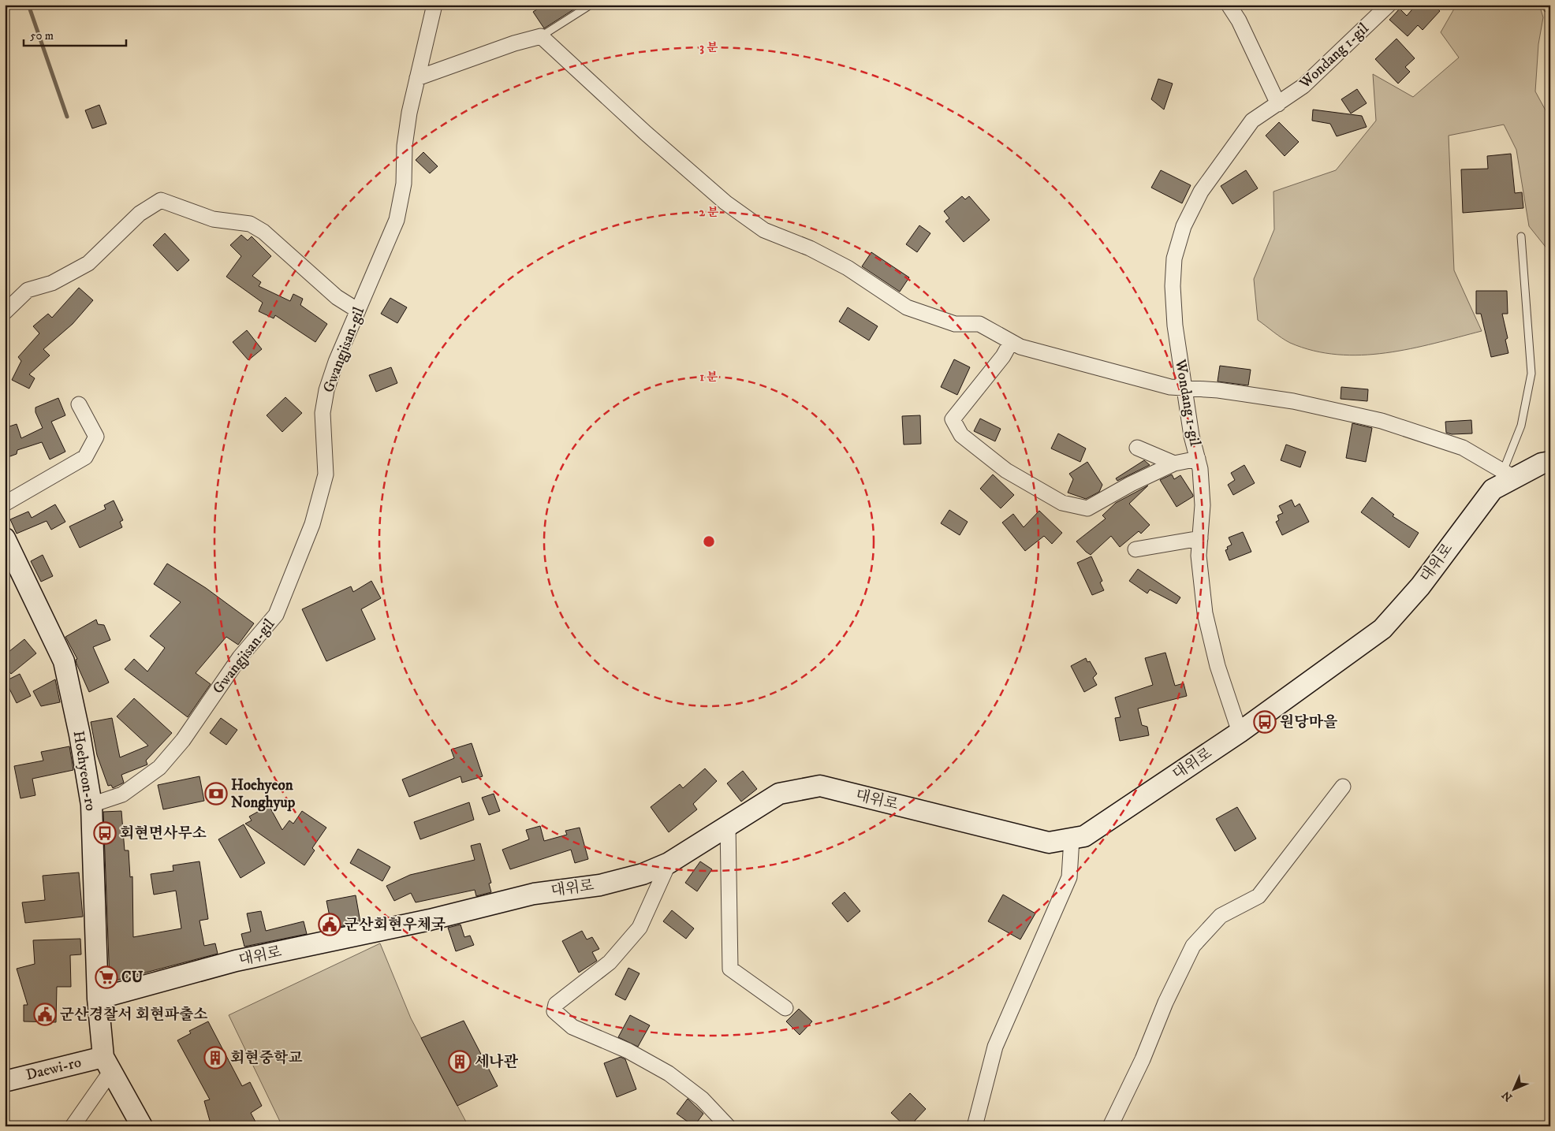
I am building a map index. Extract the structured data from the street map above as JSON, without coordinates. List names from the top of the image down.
{
  "streets": {
    "street": [
      "Wondang 1-gil",
      "Gwangjisan-gil",
      "대위로",
      "Hoehyeon-ro",
      "Daewi-ro"
    ]
  },
  "crossings": [
    ["Wondang 1-gil", "대위로"],
    ["Gwangjisan-gil", "Hoehyeon-ro"],
    ["대위로", "Hoehyeon-ro"],
    ["Hoehyeon-ro", "Daewi-ro"]
  ],
  "places": {
    "bus stop": ["원당마을", "회현면사무소"],
    "bank": ["Hoehyeon Nonghyup"],
    "public building": ["군산회현우체국", "군산경찰서 회현파출소"],
    "supermarket": ["CU"],
    "building": ["회현중학교", "세나관"]
  },
  "scale_bar": "50 m",
  "north": "bottom left",
  "rings": ["3 분", "2 분", "1 분"]
}
